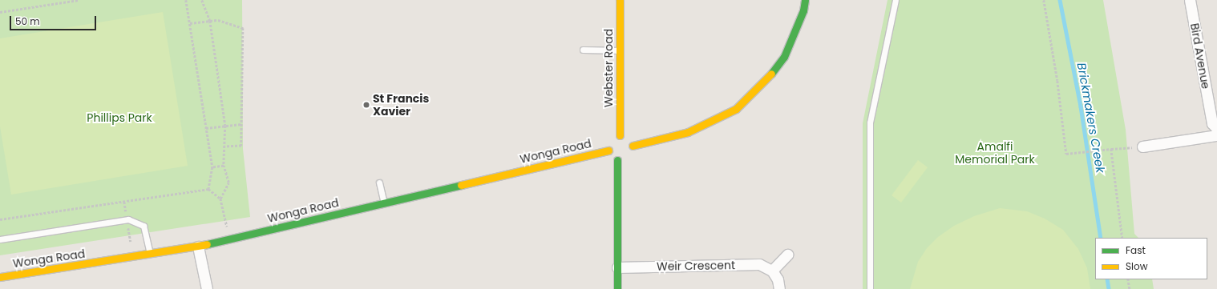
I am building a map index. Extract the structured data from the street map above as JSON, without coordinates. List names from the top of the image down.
{
  "streets": {
    "street": [
      "Bird Avenue",
      "Webster Road",
      "Wonga Road",
      "Weir Crescent"
    ]
  },
  "water": ["Brickmakers Creek"],
  "parks": ["Phillips Park", "Amalfi Memorial Park"],
  "places": ["St Francis Xavier"],
  "legend": ["Fast", "Slow"],
  "scale_bar": "50 m"
}
